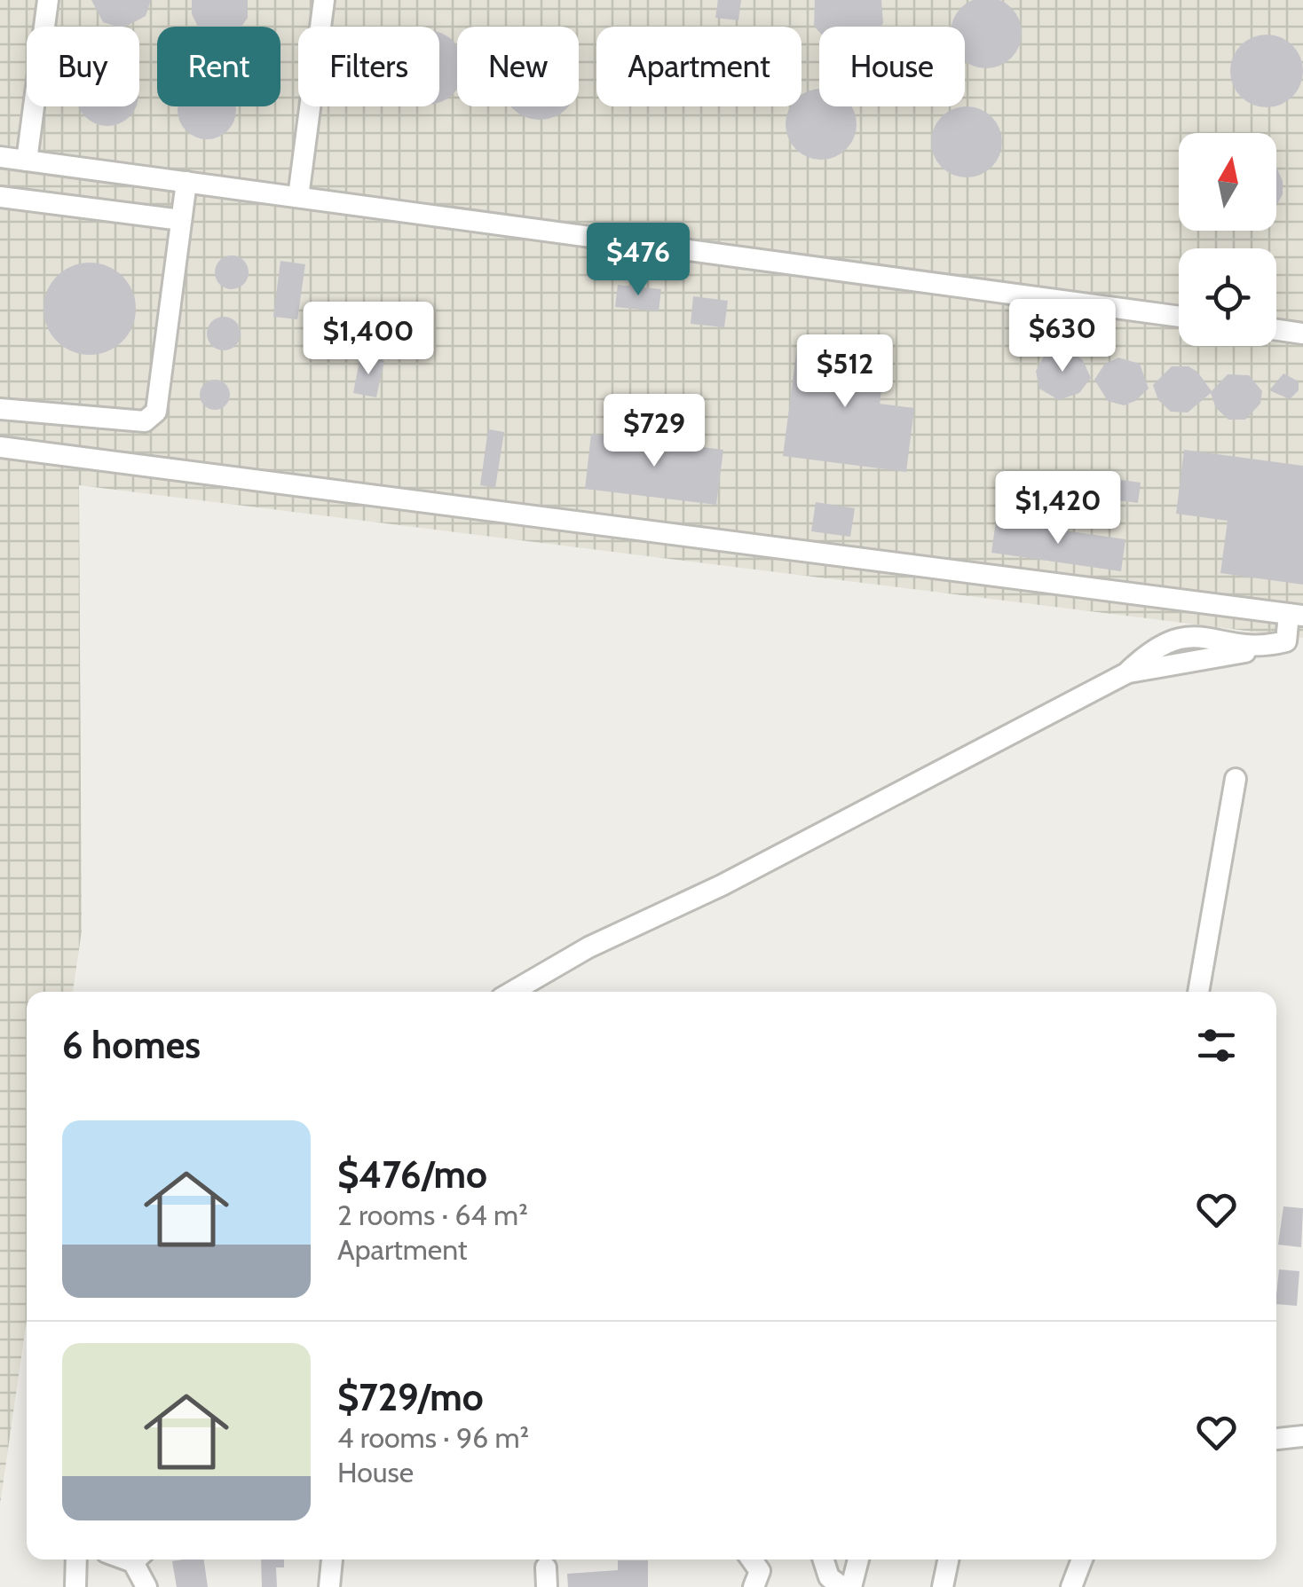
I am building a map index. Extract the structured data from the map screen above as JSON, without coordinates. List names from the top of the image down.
{
  "north": "top",
  "page": {
    "chip": [
      "Buy",
      "Rent",
      "Filters",
      "New",
      "Apartment",
      "House"
    ],
    "price": [
      "$476",
      "$630",
      "$1,400",
      "$512",
      "$729",
      "$1,420"
    ],
    "heading": "6 homes",
    "list": [
      {
        "name": "$476/mo",
        "note": "2 rooms · 64 m² · Apartment"
      },
      {
        "name": "$729/mo",
        "note": "4 rooms · 96 m² · House"
      }
    ]
  }
}
